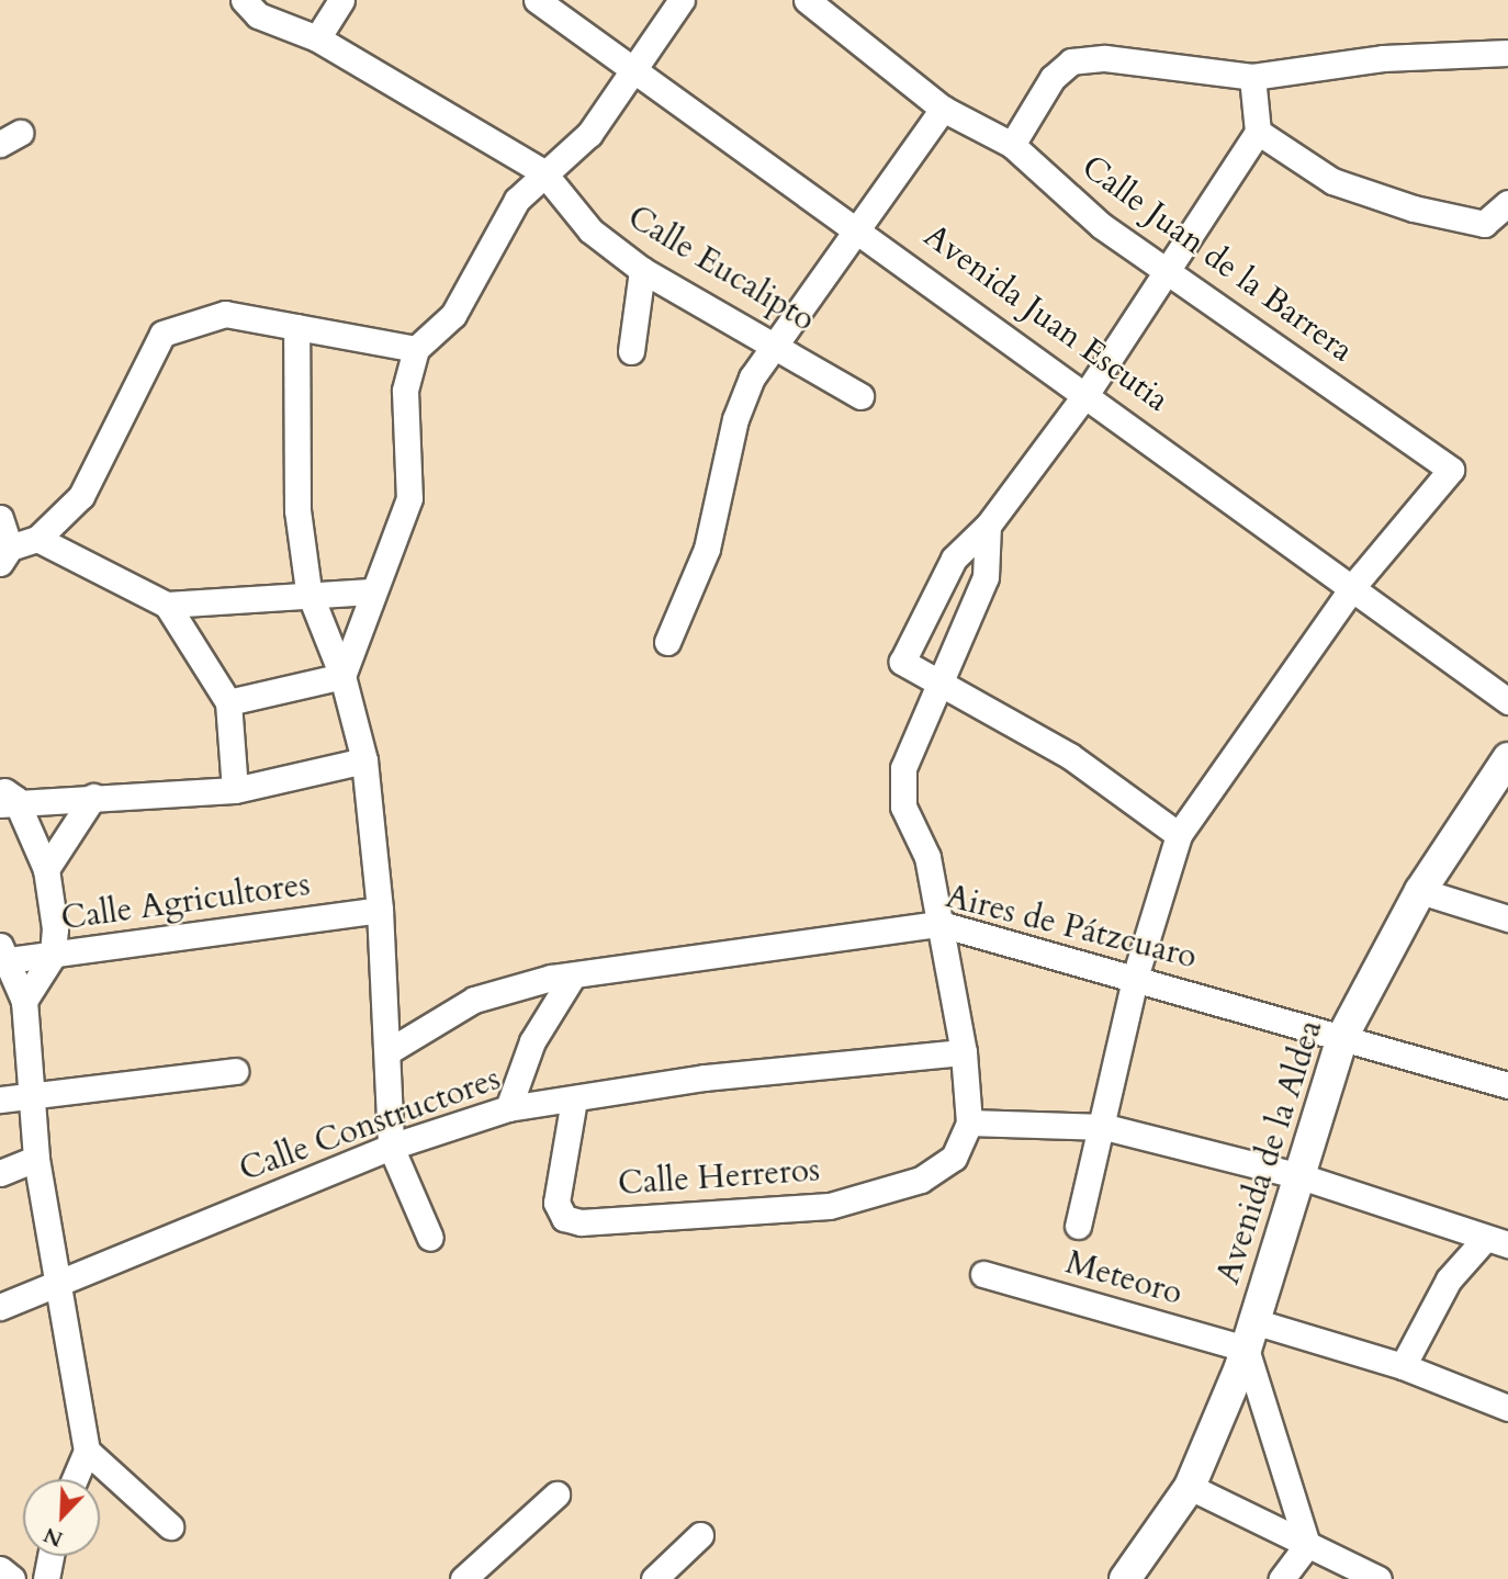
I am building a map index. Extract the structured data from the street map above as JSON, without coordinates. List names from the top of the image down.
{
  "streets": {
    "main road": ["Avenida de la Aldea"],
    "street": [
      "Calle Juan de la Barrera",
      "Calle Eucalipto",
      "Avenida Juan Escutia",
      "Calle Agricultores",
      "Aires de Pátzcuaro",
      "Calle Constructores",
      "Calle Herreros",
      "Meteoro"
    ]
  },
  "crossings": [
    ["Calle Juan de la Barrera", "Avenida Juan Escutia"],
    ["Aires de Pátzcuaro", "Avenida de la Aldea"],
    ["Calle Constructores", "Calle Herreros"],
    ["Avenida de la Aldea", "Meteoro"]
  ],
  "north": "bottom left"
}
